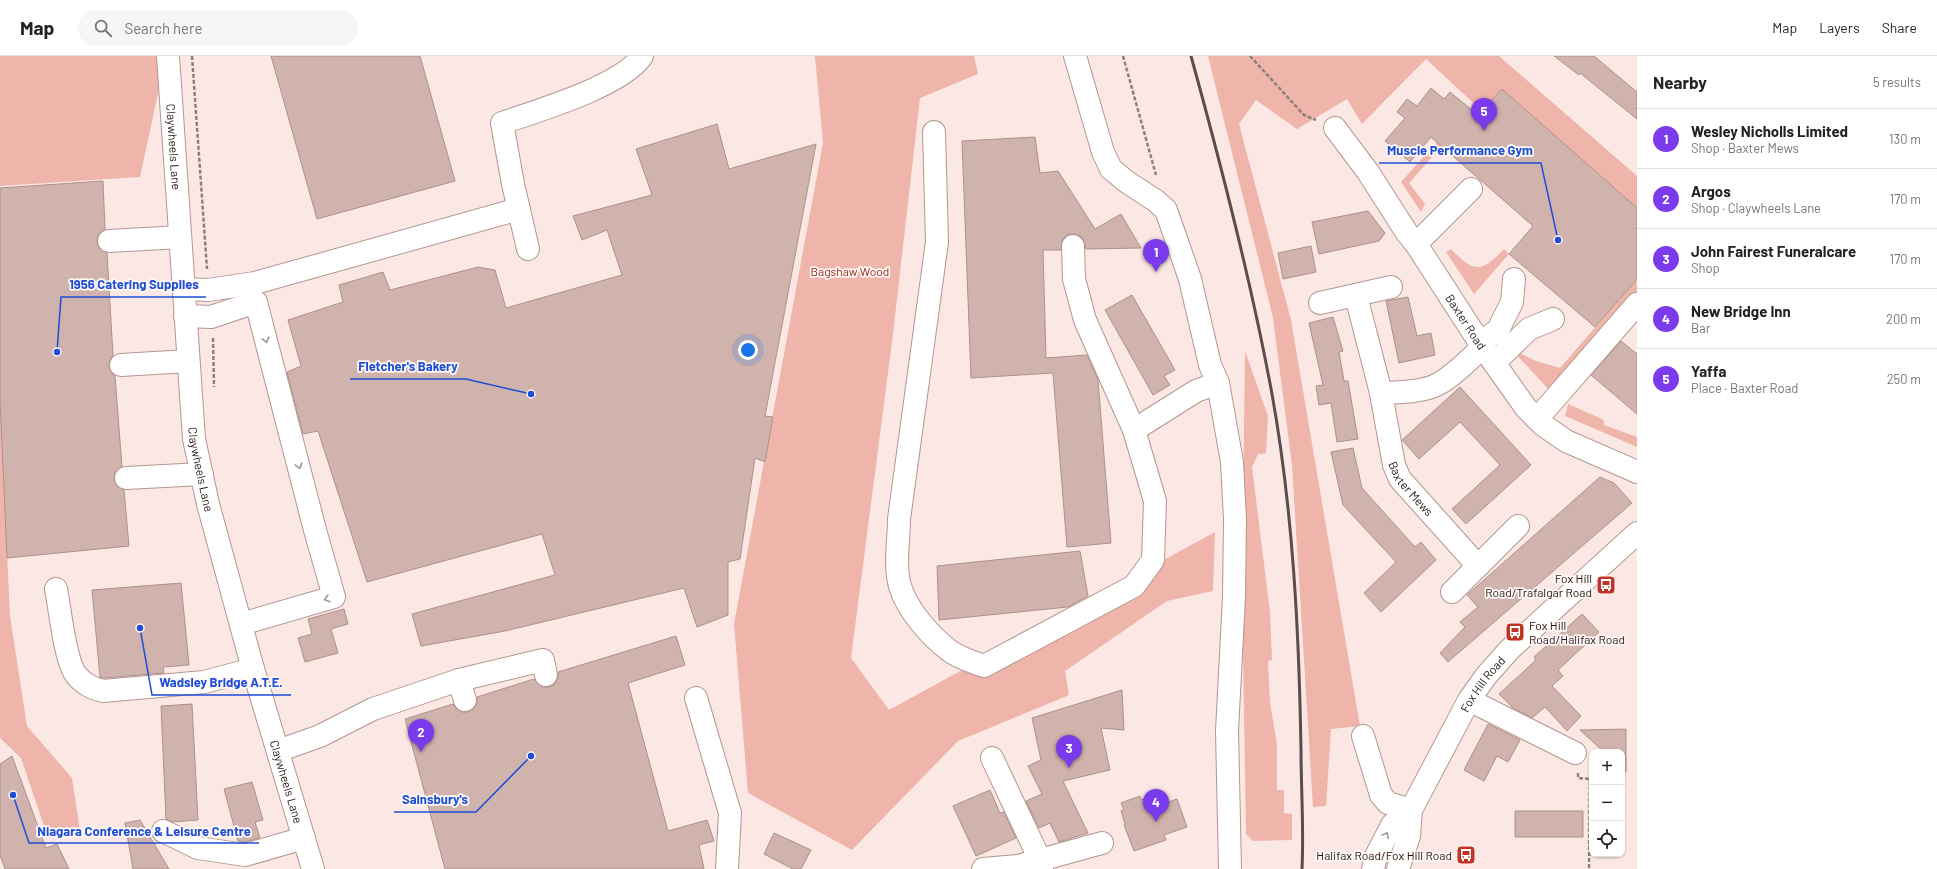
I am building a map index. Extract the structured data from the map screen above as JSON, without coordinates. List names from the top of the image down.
{
  "streets": {
    "street": [
      "Claywheels Lane",
      "Baxter Road",
      "Baxter Mews",
      "Fox Hill Road"
    ]
  },
  "parks": ["Bagshaw Wood"],
  "places": {
    "other": [
      "Muscle Performance Gym",
      "1956 Catering Supplies",
      "Fletcher's Bakery",
      "Wadsley Bridge A.T.E.",
      "Sainsbury's",
      "Niagara Conference & Leisure Centre"
    ],
    "bus stop": ["Fox Hill Road/Trafalgar Road", "Fox Hill Road/Halifax Road", "Halifax Road/Fox Hill Road"]
  },
  "page": {
    "header": "Map",
    "search": "Search here",
    "nav": ["Map", "Layers", "Share"],
    "heading": ["Nearby", "5 results"],
    "pins": [
      "5",
      "1",
      "2",
      "3",
      "4"
    ],
    "list": [
      {
        "mark": "1",
        "name": "Wesley Nicholls Limited",
        "note": "Shop · Baxter Mews",
        "value": "130 m"
      },
      {
        "mark": "2",
        "name": "Argos",
        "note": "Shop · Claywheels Lane",
        "value": "170 m"
      },
      {
        "mark": "3",
        "name": "John Fairest Funeralcare",
        "note": "Shop",
        "value": "170 m"
      },
      {
        "mark": "4",
        "name": "New Bridge Inn",
        "note": "Bar",
        "value": "200 m"
      },
      {
        "mark": "5",
        "name": "Yaffa",
        "note": "Place · Baxter Road",
        "value": "250 m"
      }
    ],
    "map_buttons": ["+", "−"]
  }
}
